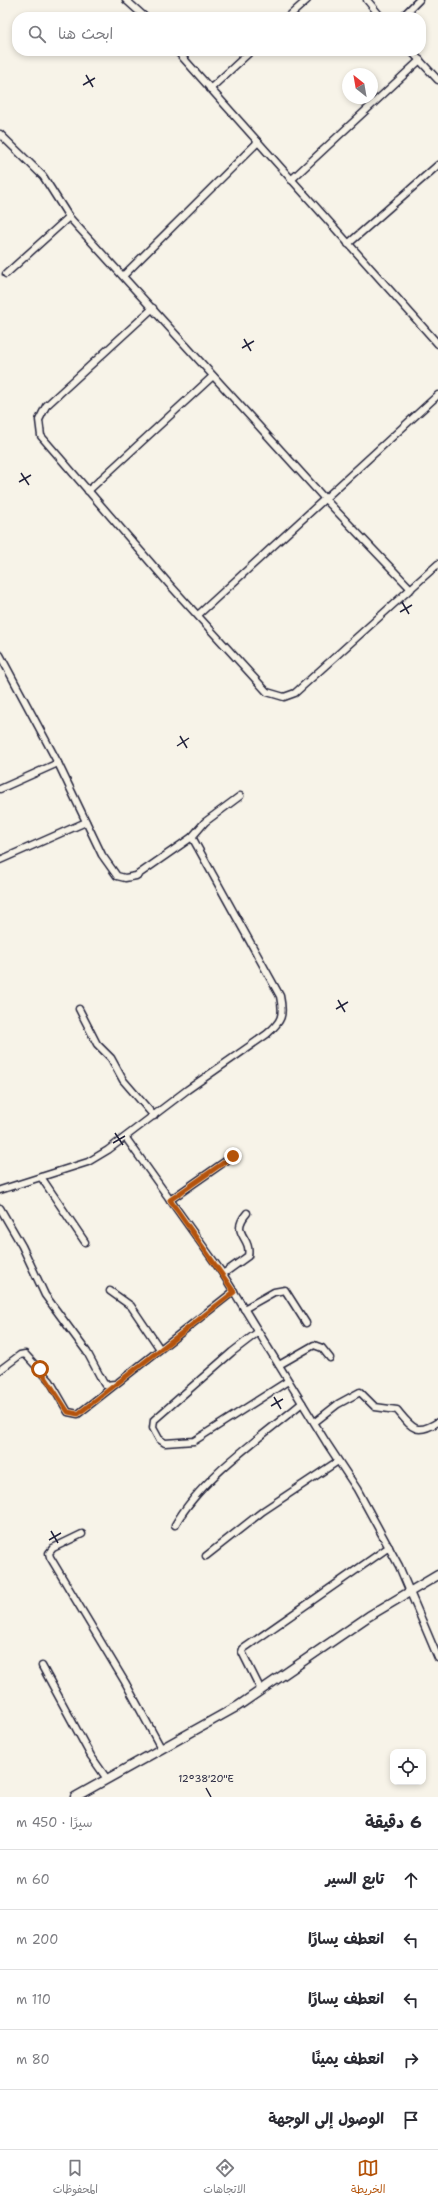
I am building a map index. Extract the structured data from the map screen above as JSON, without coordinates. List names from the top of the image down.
{
  "north": "top left",
  "page": {
    "search": "ابحث هنا",
    "heading": ["6 دقيقة", "سيرًا · 450 m"],
    "list": [
      ["تابع السير", "60 m"],
      ["انعطف يسارًا", "200 m"],
      ["انعطف يسارًا", "110 m"],
      ["انعطف يمينًا", "80 m"],
      "الوصول إلى الوجهة"
    ],
    "nav": ["الخريطة", "الاتجاهات", "المحفوظات"]
  },
  "coordinates": ["12°38'20\"E"]
}
